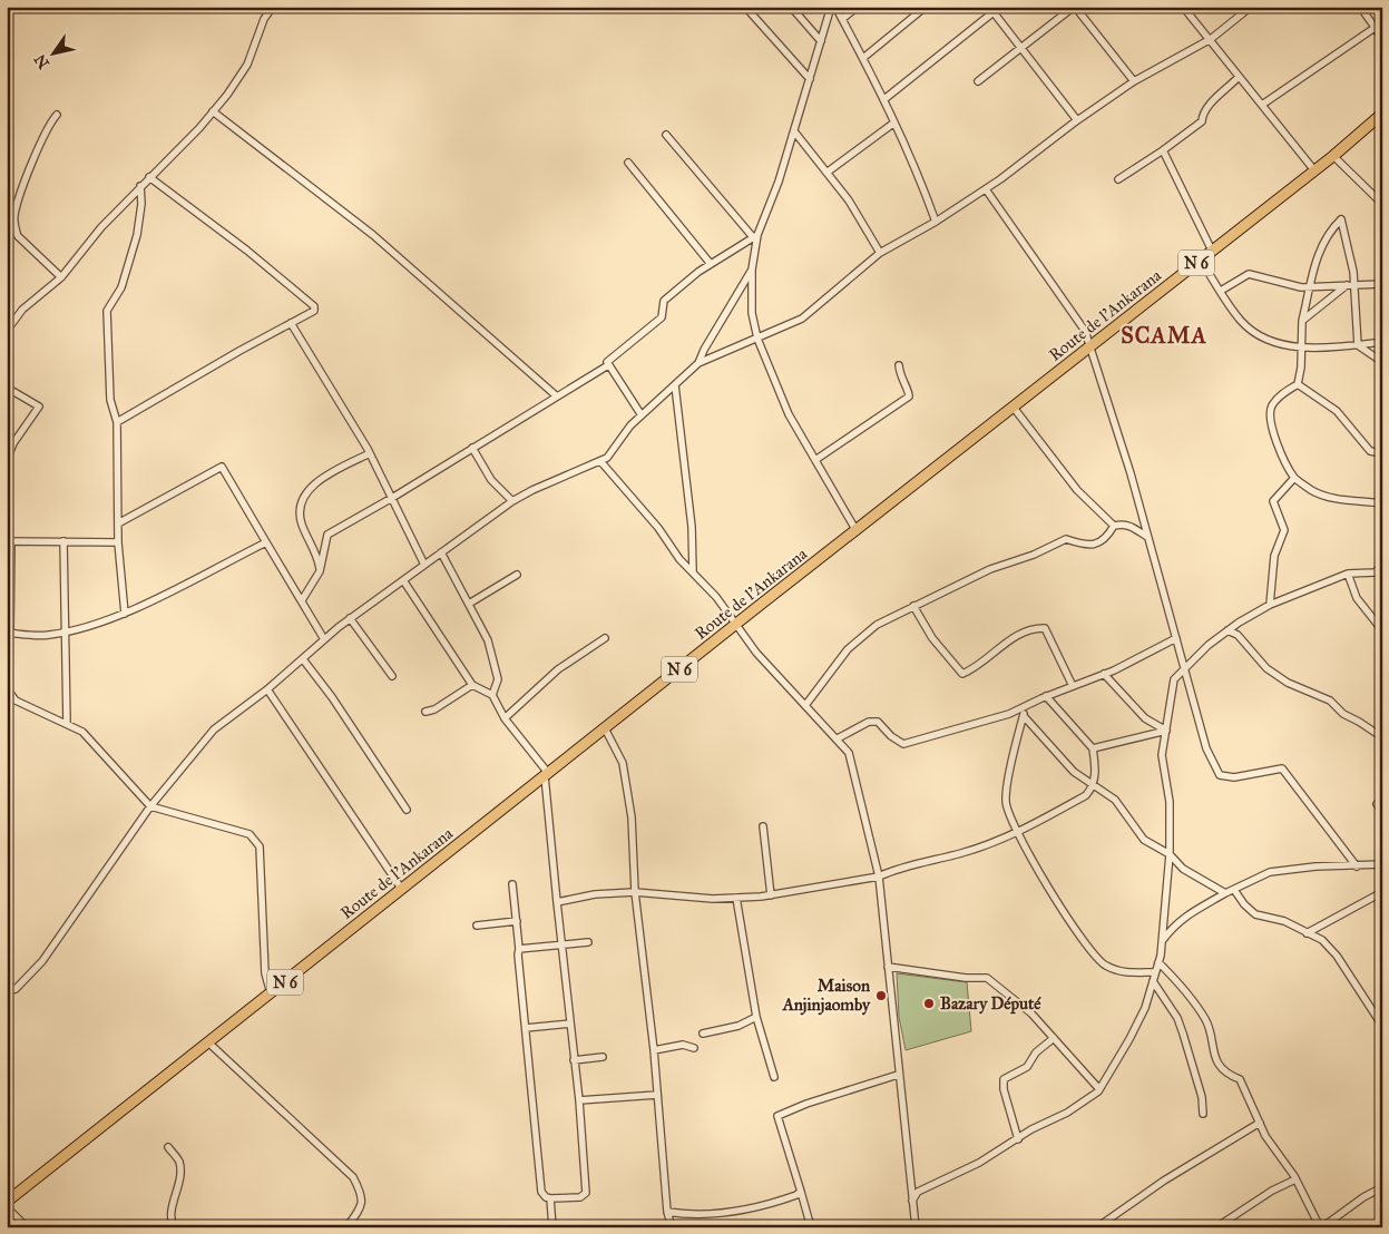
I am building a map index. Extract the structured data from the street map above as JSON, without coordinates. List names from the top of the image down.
{
  "streets": {
    "main road": ["N 6", "Route de l'Ankarana"]
  },
  "districts": ["SCAMA"],
  "places": ["Maison Anjinjaomby", "Bazary Député"],
  "north": "bottom left"
}
